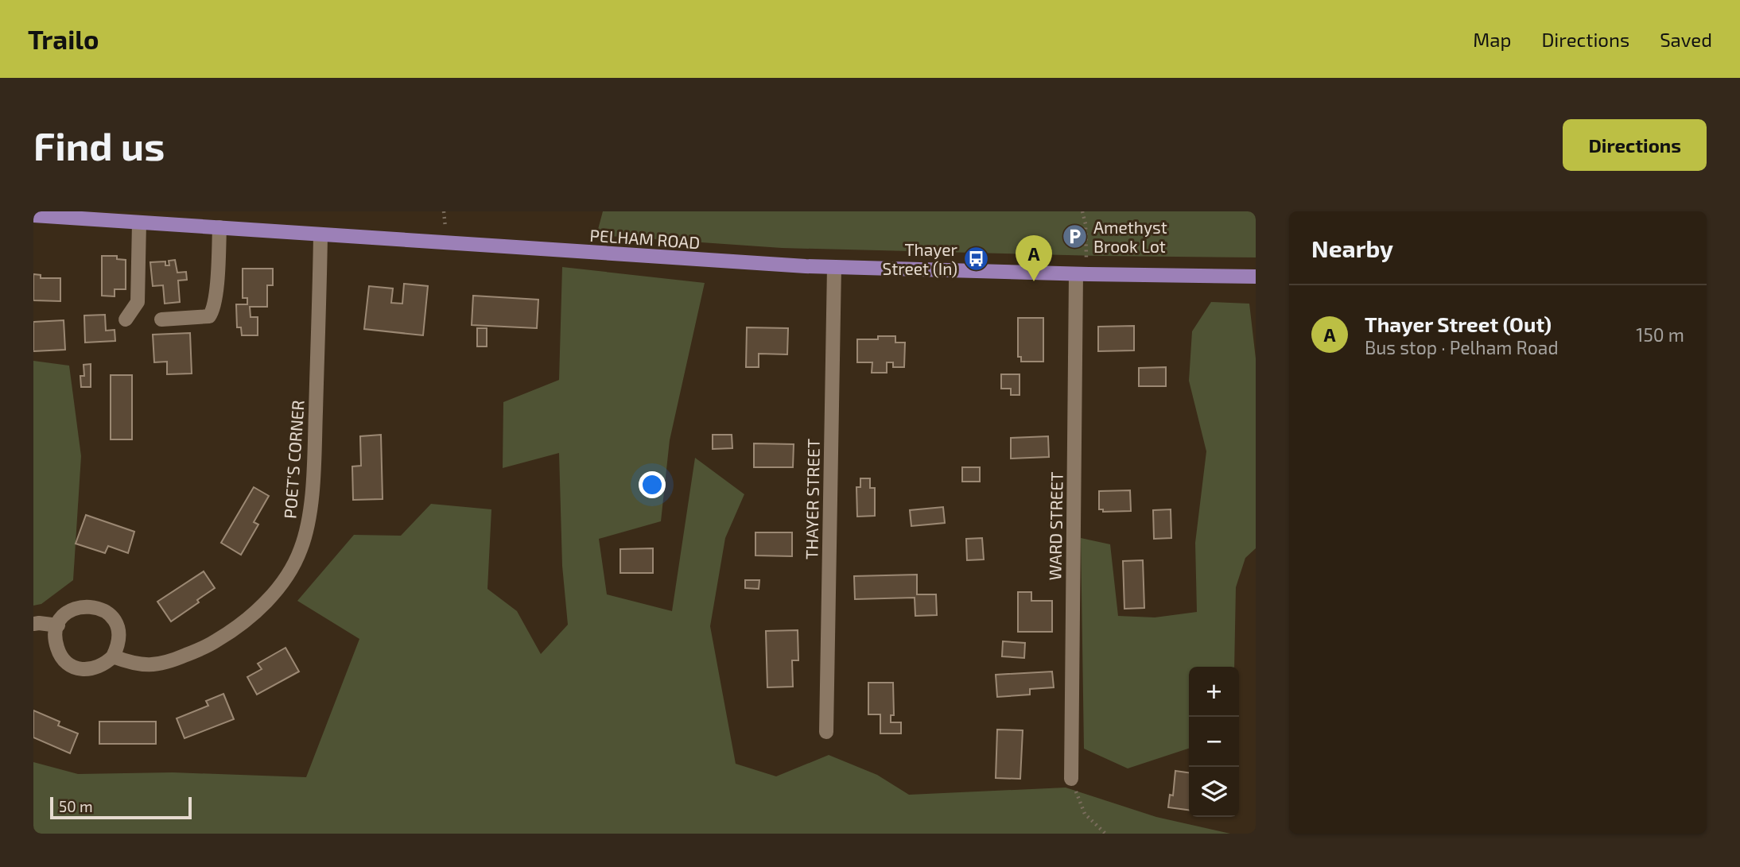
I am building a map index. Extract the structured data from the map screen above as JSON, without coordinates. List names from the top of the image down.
{
  "streets": {
    "main road": ["PELHAM ROAD"],
    "street": ["POET'S CORNER", "THAYER STREET", "WARD STREET"]
  },
  "crossings": [
    ["PELHAM ROAD", "POET'S CORNER"],
    ["PELHAM ROAD", "THAYER STREET"],
    ["PELHAM ROAD", "WARD STREET"]
  ],
  "places": {
    "parking": ["Amethyst Brook Lot"],
    "bus stop": ["Thayer Street (In)"]
  },
  "scale_bar": "50 m",
  "page": {
    "header": "Trailo",
    "nav": ["Map", "Directions", "Saved"],
    "buttons": "Directions",
    "title": "Find us",
    "heading": "Nearby",
    "pins": "A",
    "list": [
      {
        "mark": "A",
        "name": "Thayer Street (Out)",
        "note": "Bus stop · Pelham Road",
        "value": "150 m"
      }
    ],
    "map_buttons": ["+", "−"],
    "scale": "50 m"
  }
}
